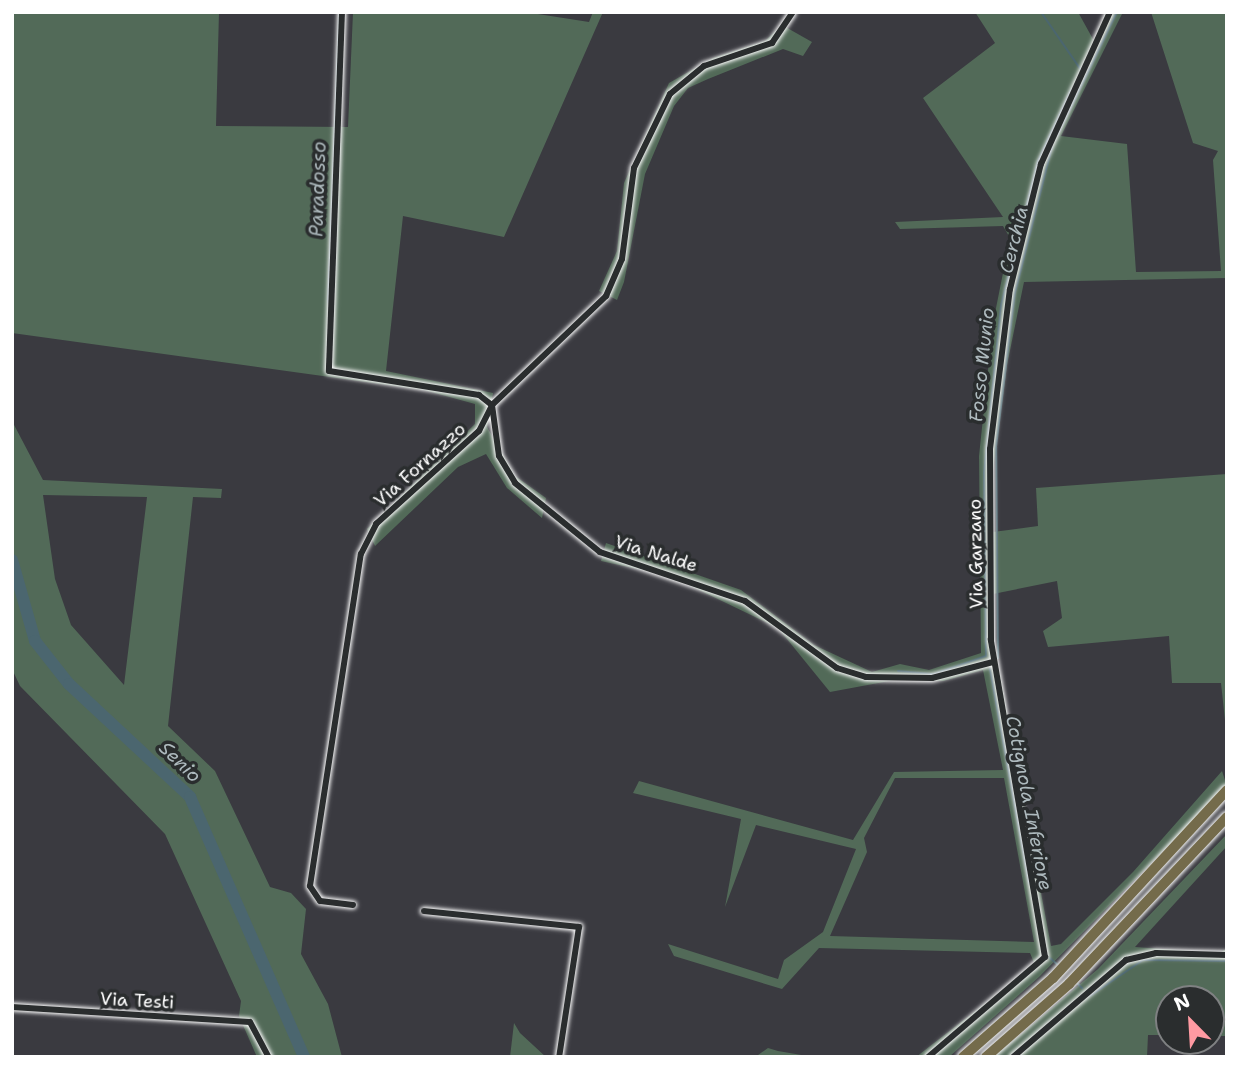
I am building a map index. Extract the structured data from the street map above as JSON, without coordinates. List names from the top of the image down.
{
  "streets": {
    "street": [
      "Via Fornazzo",
      "Via Nalde",
      "Via Garzano",
      "Via Testi"
    ]
  },
  "crossings": [
    ["Via Fornazzo", "Via Nalde"],
    ["Via Nalde", "Via Garzano"]
  ],
  "water": [
    "Paradosso",
    "Cerchia",
    "Fosso Munio",
    "Senio",
    "Cotignola Inferiore"
  ],
  "north": "top left"
}
